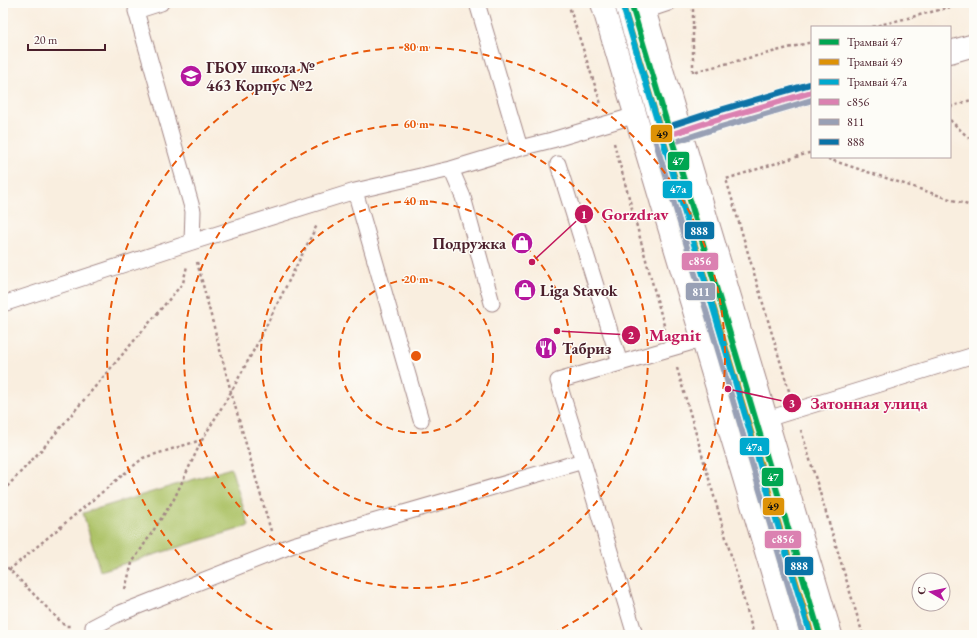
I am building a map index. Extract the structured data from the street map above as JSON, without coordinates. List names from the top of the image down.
{
  "places": {
    "school or university": ["ГБОУ школа № 463 Корпус №2"],
    "shop": ["Подружка", "Liga Stavok"],
    "other": ["Gorzdrav", "Magnit", "Затонная улица"],
    "restaurant": ["Табриз"]
  },
  "lines": [
    "tram line 47",
    "tram line 47а",
    "tram line 49",
    "transit line 888",
    "transit line с856",
    "transit line 811"
  ],
  "legend": [
    "Трамвай 47",
    "Трамвай 49",
    "Трамвай 47а",
    "с856",
    "811",
    "888"
  ],
  "scale_bar": "20 m",
  "north": "left",
  "rings": [
    "80 m",
    "60 m",
    "40 m",
    "20 m"
  ]
}
